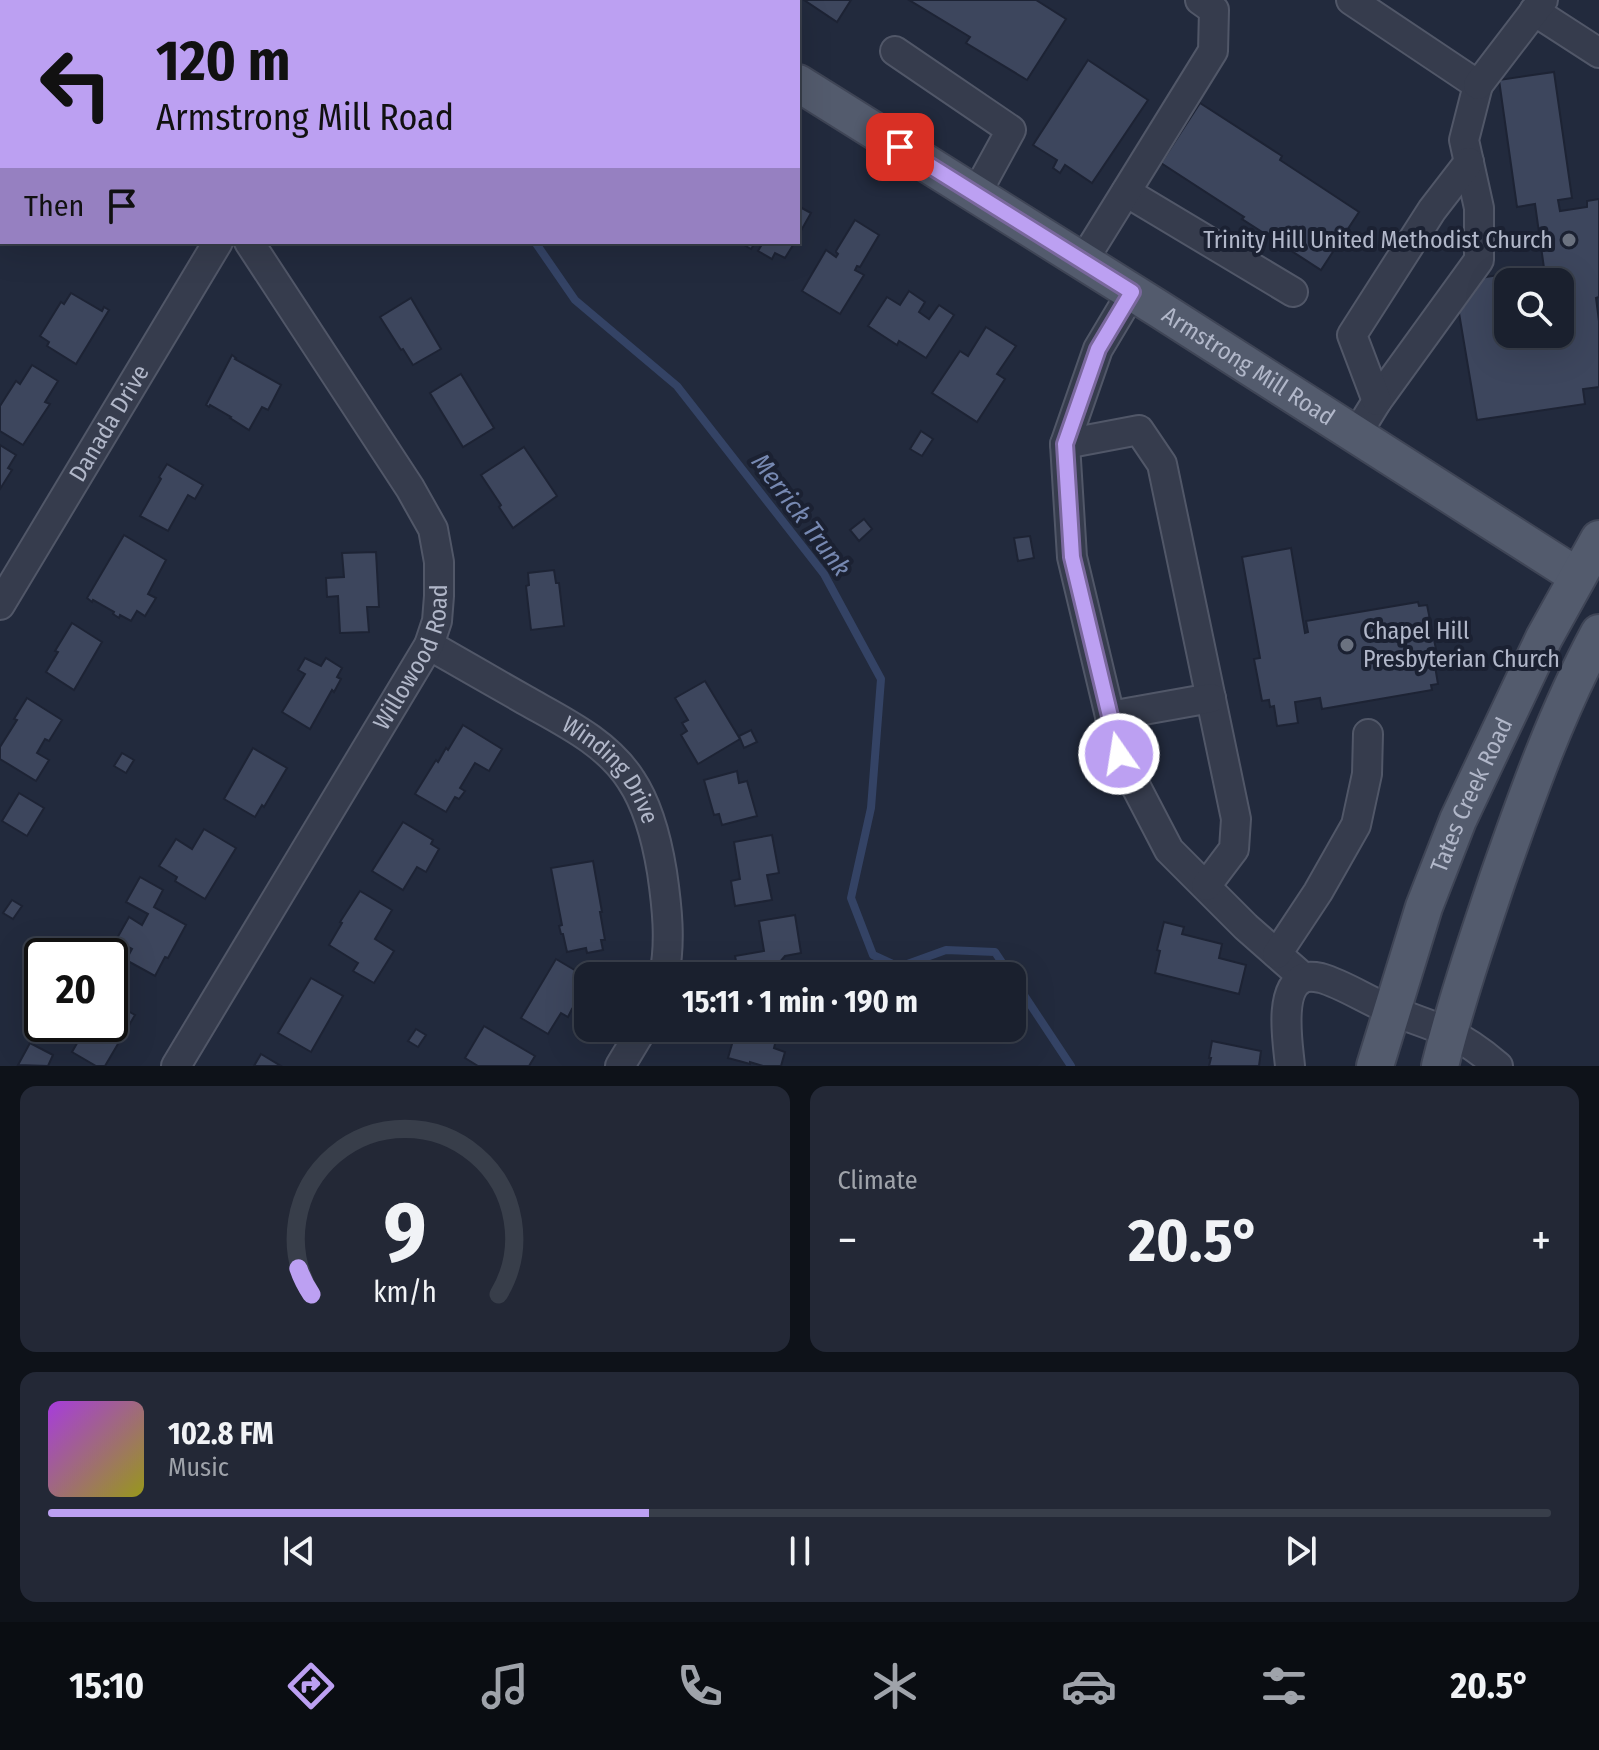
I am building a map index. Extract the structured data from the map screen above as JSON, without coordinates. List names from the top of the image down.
{
  "streets": {
    "main road": ["Armstrong Mill Road", "Tates Creek Road"],
    "street": ["Danada Drive", "Willowood Road", "Winding Drive"]
  },
  "crossings": [
    ["Armstrong Mill Road", "Tates Creek Road"],
    ["Willowood Road", "Winding Drive"]
  ],
  "water": ["Merrick Trunk"],
  "places": ["Trinity Hill United Methodist Church", "Chapel Hill Presbyterian Church"],
  "page": {
    "turn": ["120 m", "Armstrong Mill Road"],
    "then": "Then",
    "limit": "20",
    "trip": "15:11 · 1 min · 190 m",
    "tile": "Climate",
    "heat": ["−", "20.5°", "+"],
    "song": ["102.8 FM", "Music"],
    "tabs": ["15:10", "20.5°"],
    "gauge": ["9", "km/h"]
  }
}
